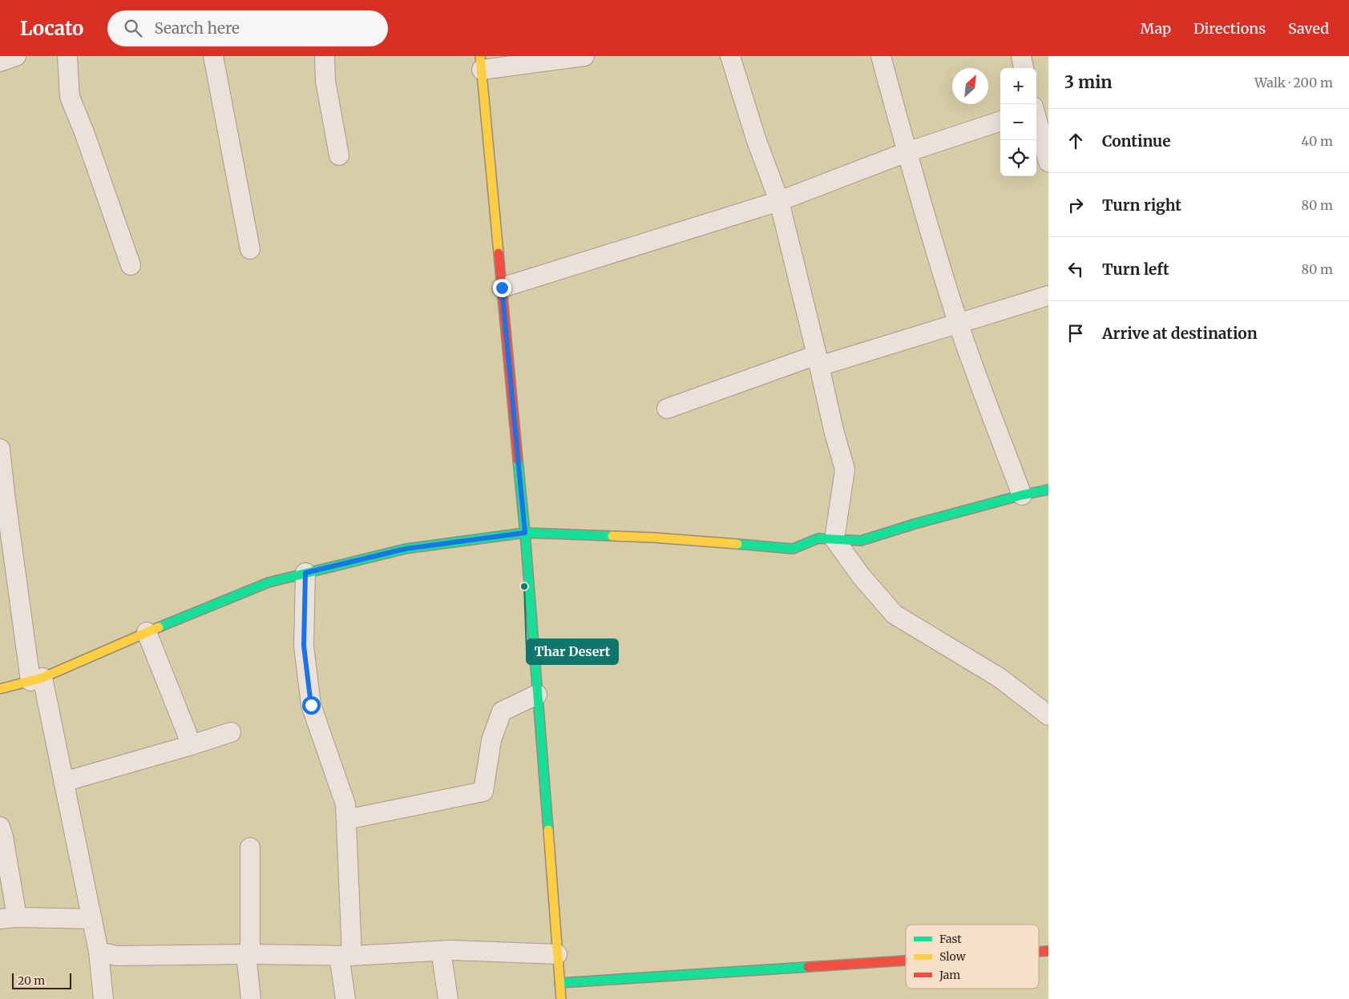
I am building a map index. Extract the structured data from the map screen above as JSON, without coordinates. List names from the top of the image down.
{
  "places": ["Thar Desert"],
  "legend": ["Fast", "Slow", "Jam"],
  "scale_bar": "20 m",
  "north": "top right",
  "page": {
    "header": "Locato",
    "search": "Search here",
    "nav": ["Map", "Directions", "Saved"],
    "heading": ["3 min", "Walk · 200 m"],
    "map_buttons": ["+", "−"],
    "list": [
      ["Continue", "40 m"],
      ["Turn right", "80 m"],
      ["Turn left", "80 m"],
      "Arrive at destination"
    ],
    "scale": "20 m"
  }
}
